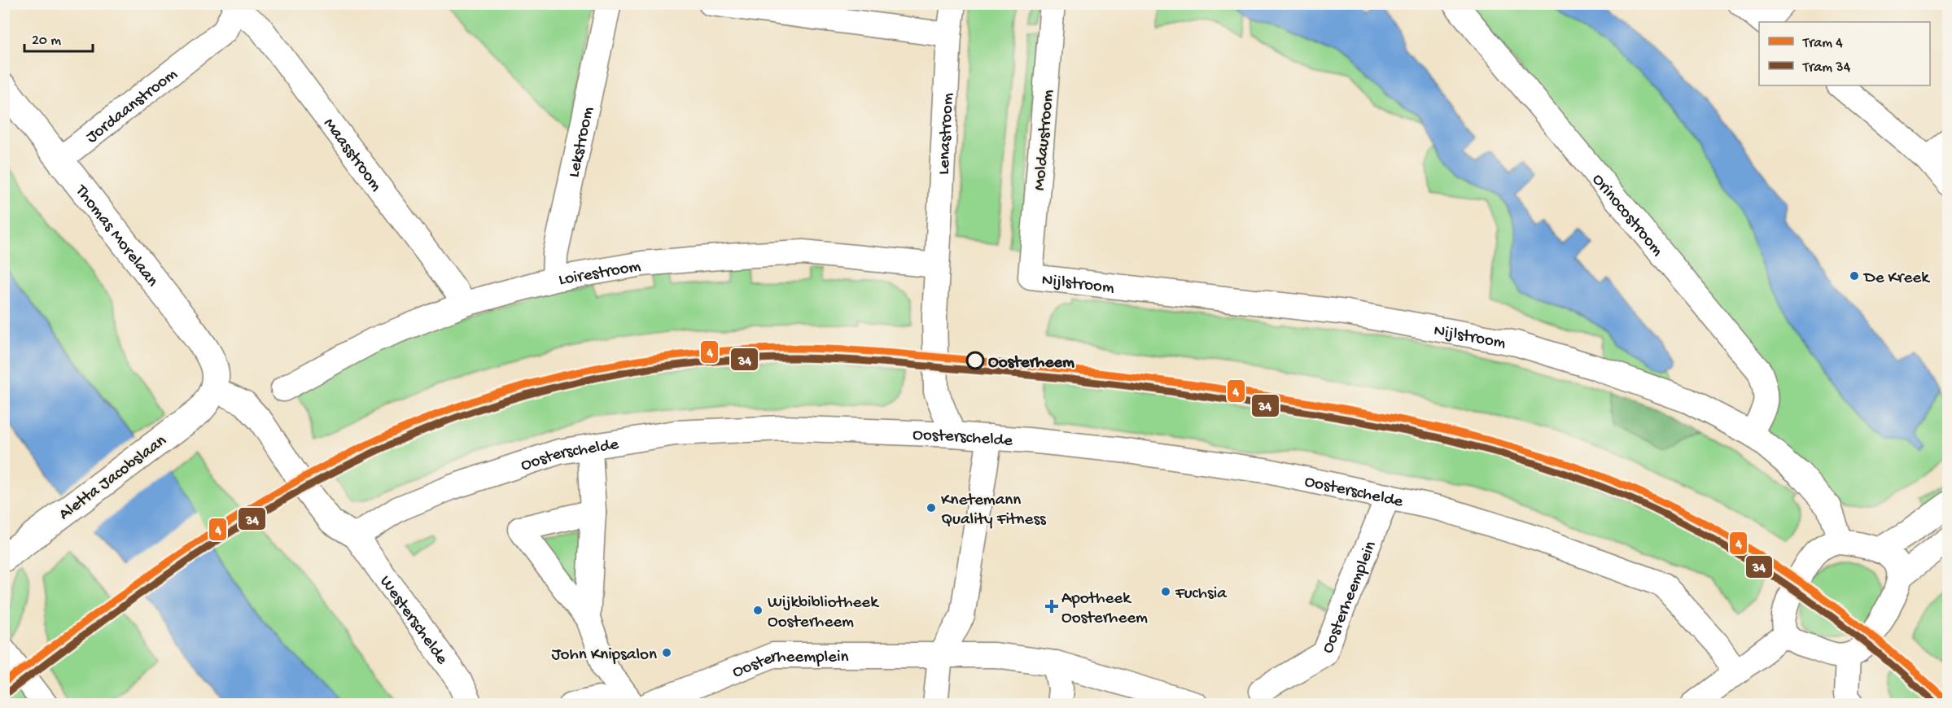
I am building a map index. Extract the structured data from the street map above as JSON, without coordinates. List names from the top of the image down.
{
  "streets": {
    "street": [
      "Jordaanstroom",
      "Lenastroom",
      "Moldaustroom",
      "Lekstroom",
      "Maasstroom",
      "Orinocostroom",
      "Thomas Morelaan",
      "Loirestroom",
      "Nijlstroom",
      "Oosterschelde",
      "Aletta Jacobslaan",
      "Oosterheemplein",
      "Westerschelde"
    ]
  },
  "crossings": [
    ["Jordaanstroom", "Maasstroom"],
    ["Jordaanstroom", "Thomas Morelaan"],
    ["Lenastroom", "Loirestroom"],
    ["Moldaustroom", "Nijlstroom"],
    ["Lekstroom", "Loirestroom"],
    ["Maasstroom", "Loirestroom"],
    ["Orinocostroom", "Nijlstroom"],
    ["Thomas Morelaan", "Aletta Jacobslaan"],
    ["Oosterschelde", "Oosterheemplein"],
    ["Oosterschelde", "Westerschelde"]
  ],
  "places": {
    "other": [
      "De Kreek",
      "Oosterheem",
      "Knetemann Quality Fitness",
      "Fuchsia",
      "Wijkbibliotheek Oosterheem",
      "John Knipsalon"
    ],
    "health": ["Apotheek Oosterheem"]
  },
  "lines": ["tram line 4", "tram line 34"],
  "legend": ["Tram 4", "Tram 34"],
  "scale_bar": "20 m"
}
